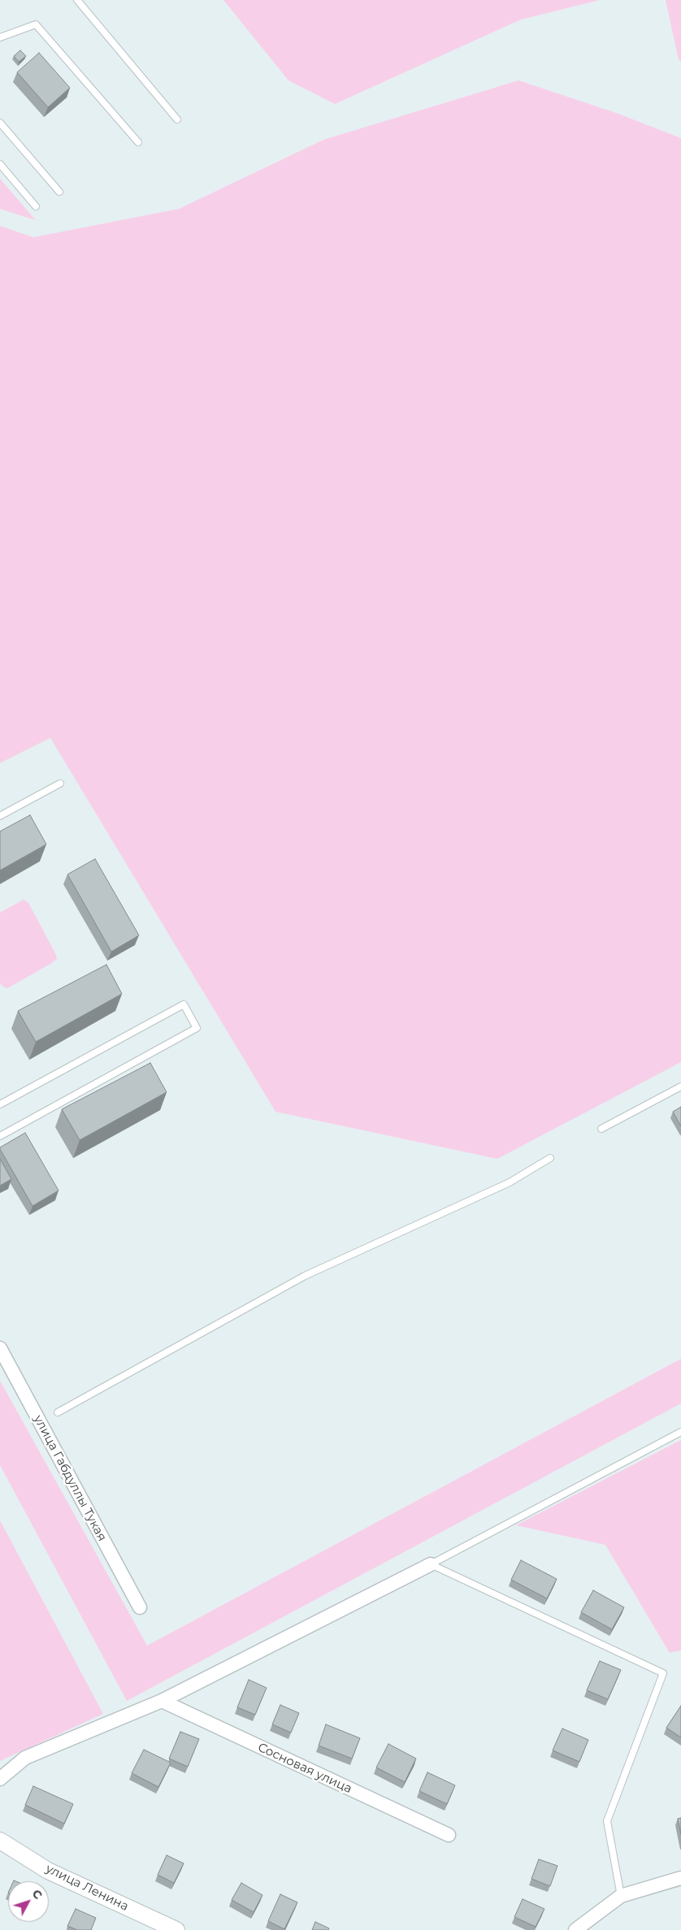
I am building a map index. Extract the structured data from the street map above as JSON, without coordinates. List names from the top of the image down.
{
  "streets": {
    "street": ["улица Габдуллы Тукая", "Сосновая улица", "улица Ленина"]
  },
  "north": "top right"
}
